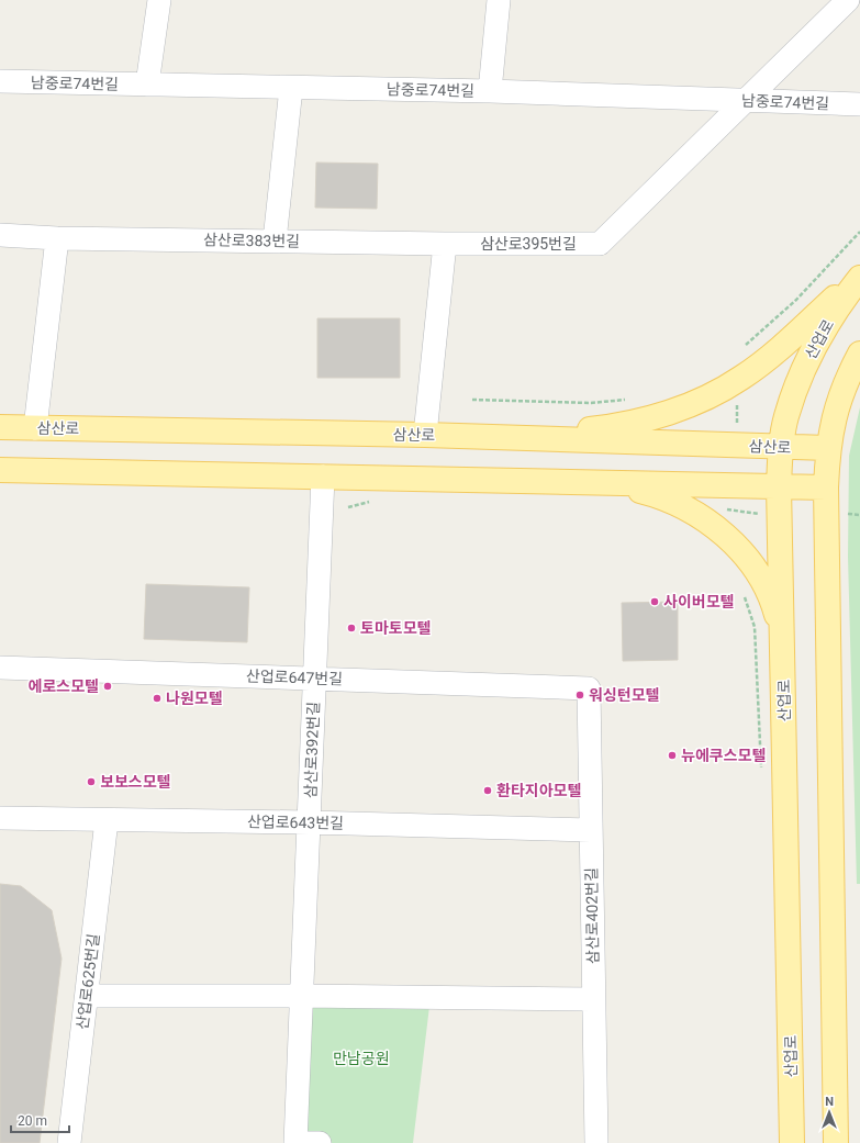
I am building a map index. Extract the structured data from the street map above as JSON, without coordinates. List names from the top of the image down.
{
  "streets": {
    "main road": ["산업로", "삼산로"],
    "street": [
      "남중로74번길",
      "삼산로383번길",
      "삼산로395번길",
      "산업로647번길",
      "삼산로392번길",
      "산업로643번길",
      "삼산로402번길",
      "산업로625번길"
    ]
  },
  "crossings": [
    ["남중로74번길", "삼산로395번길"],
    ["삼산로383번길", "삼산로395번길"],
    ["산업로", "삼산로"],
    ["산업로647번길", "삼산로392번길"],
    ["산업로647번길", "삼산로402번길"],
    ["삼산로392번길", "산업로643번길"],
    ["산업로643번길", "삼산로402번길"],
    ["산업로643번길", "산업로625번길"]
  ],
  "parks": ["만남공원"],
  "places": [
    "사이버모텔",
    "토마토모텔",
    "에로스모텔",
    "워싱턴모텔",
    "나원모텔",
    "뉴에쿠스모텔",
    "보보스모텔",
    "환타지아모텔"
  ],
  "scale_bar": "20 m",
  "north": "top"
}
